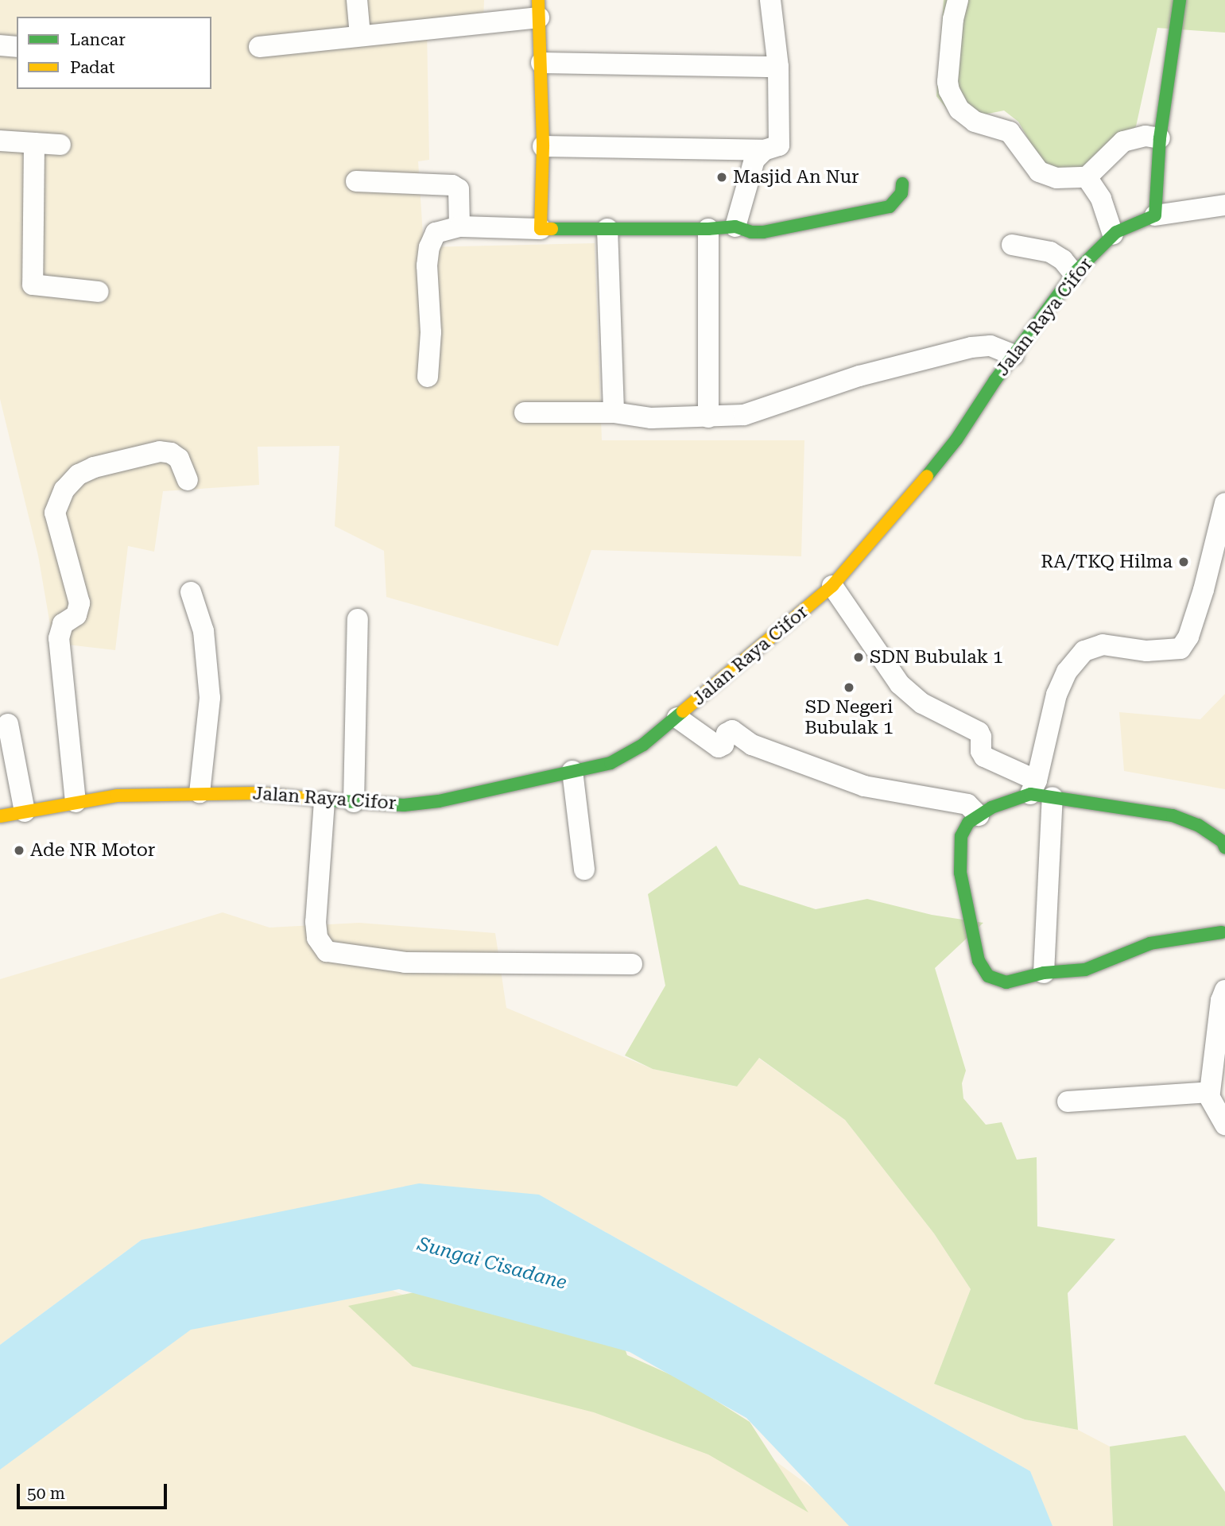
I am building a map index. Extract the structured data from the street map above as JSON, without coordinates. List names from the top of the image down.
{
  "streets": {
    "street": ["Jalan Raya Cifor"]
  },
  "water": ["Sungai Cisadane"],
  "places": [
    "Masjid An Nur",
    "RA/TKQ Hilma",
    "SDN Bubulak 1",
    "SD Negeri Bubulak 1",
    "Ade NR Motor"
  ],
  "legend": ["Lancar", "Padat"],
  "scale_bar": "50 m"
}
